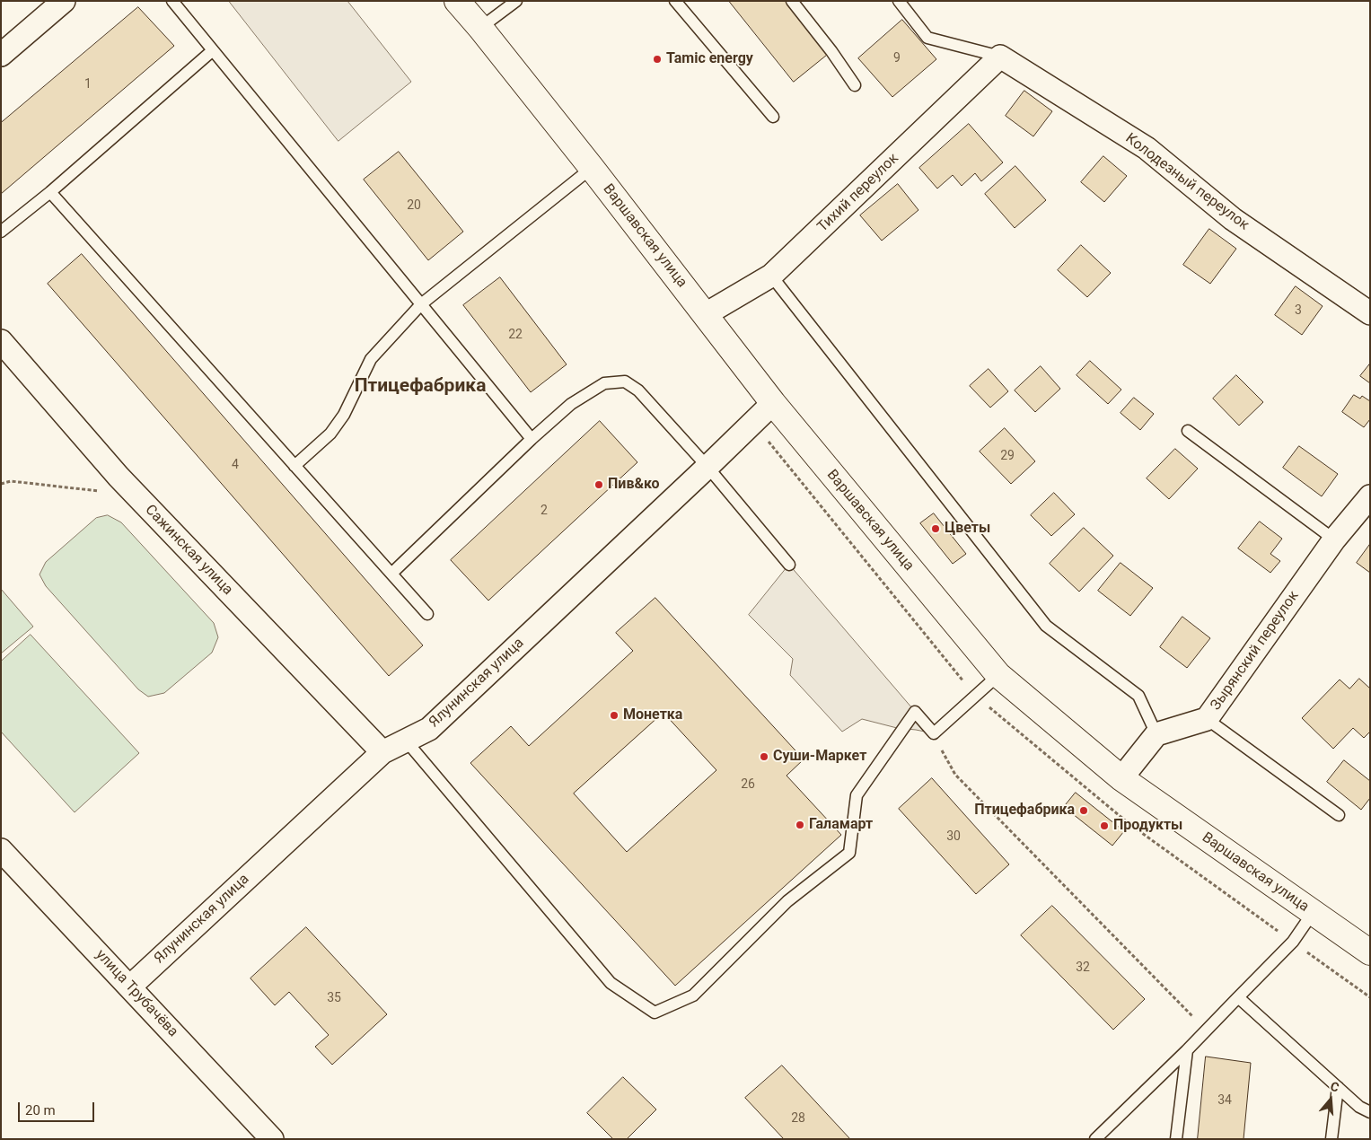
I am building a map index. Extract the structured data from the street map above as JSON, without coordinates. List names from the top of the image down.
{
  "streets": {
    "main road": ["Варшавская улица"],
    "street": [
      "Колодезный переулок",
      "Тихий переулок",
      "Сажинская улица",
      "Зырянский переулок",
      "Ялунинская улица",
      "улица Трубачёва"
    ]
  },
  "crossings": [
    ["Колодезный переулок", "Тихий переулок"],
    ["Тихий переулок", "Варшавская улица"],
    ["Варшавская улица", "Ялунинская улица"],
    ["Сажинская улица", "Ялунинская улица"],
    ["Ялунинская улица", "улица Трубачёва"]
  ],
  "districts": ["Птицефабрика"],
  "places": [
    "Tamic energy",
    "Пив&ко",
    "Цветы",
    "Монетка",
    "Суши-Маркет",
    "Птицефабрика",
    "Галамарт",
    "Продукты"
  ],
  "house_numbers": [
    "9",
    "1",
    "20",
    "3",
    "22",
    "29",
    "4",
    "2",
    "26",
    "30",
    "32",
    "35",
    "34",
    "28"
  ],
  "scale_bar": "20 m",
  "north": "top"
}
